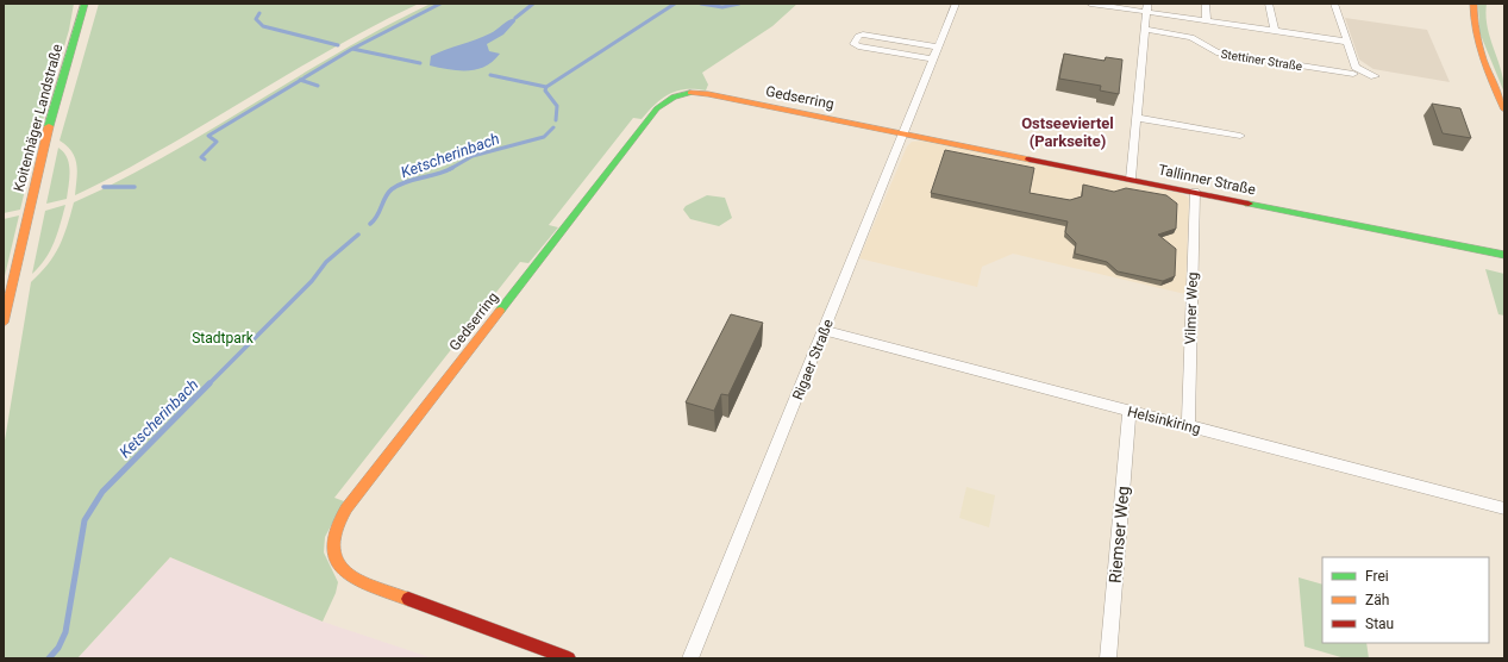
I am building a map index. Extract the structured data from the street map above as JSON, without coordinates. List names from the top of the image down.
{
  "streets": {
    "street": [
      "Stettiner Straße",
      "Gedserring",
      "Koitenhäger Landstraße",
      "Tallinner Straße",
      "Vilmer Weg",
      "Rigaer Straße",
      "Helsinkiring",
      "Riemser Weg"
    ]
  },
  "crossings": [
    ["Gedserring", "Tallinner Straße"],
    ["Gedserring", "Rigaer Straße"],
    ["Tallinner Straße", "Vilmer Weg"],
    ["Tallinner Straße", "Rigaer Straße"],
    ["Vilmer Weg", "Helsinkiring"],
    ["Rigaer Straße", "Helsinkiring"],
    ["Helsinkiring", "Riemser Weg"]
  ],
  "districts": ["Ostseeviertel (Parkseite)"],
  "water": ["Ketscherinbach"],
  "parks": ["Stadtpark"],
  "legend": ["Frei", "Zäh", "Stau"]
}
